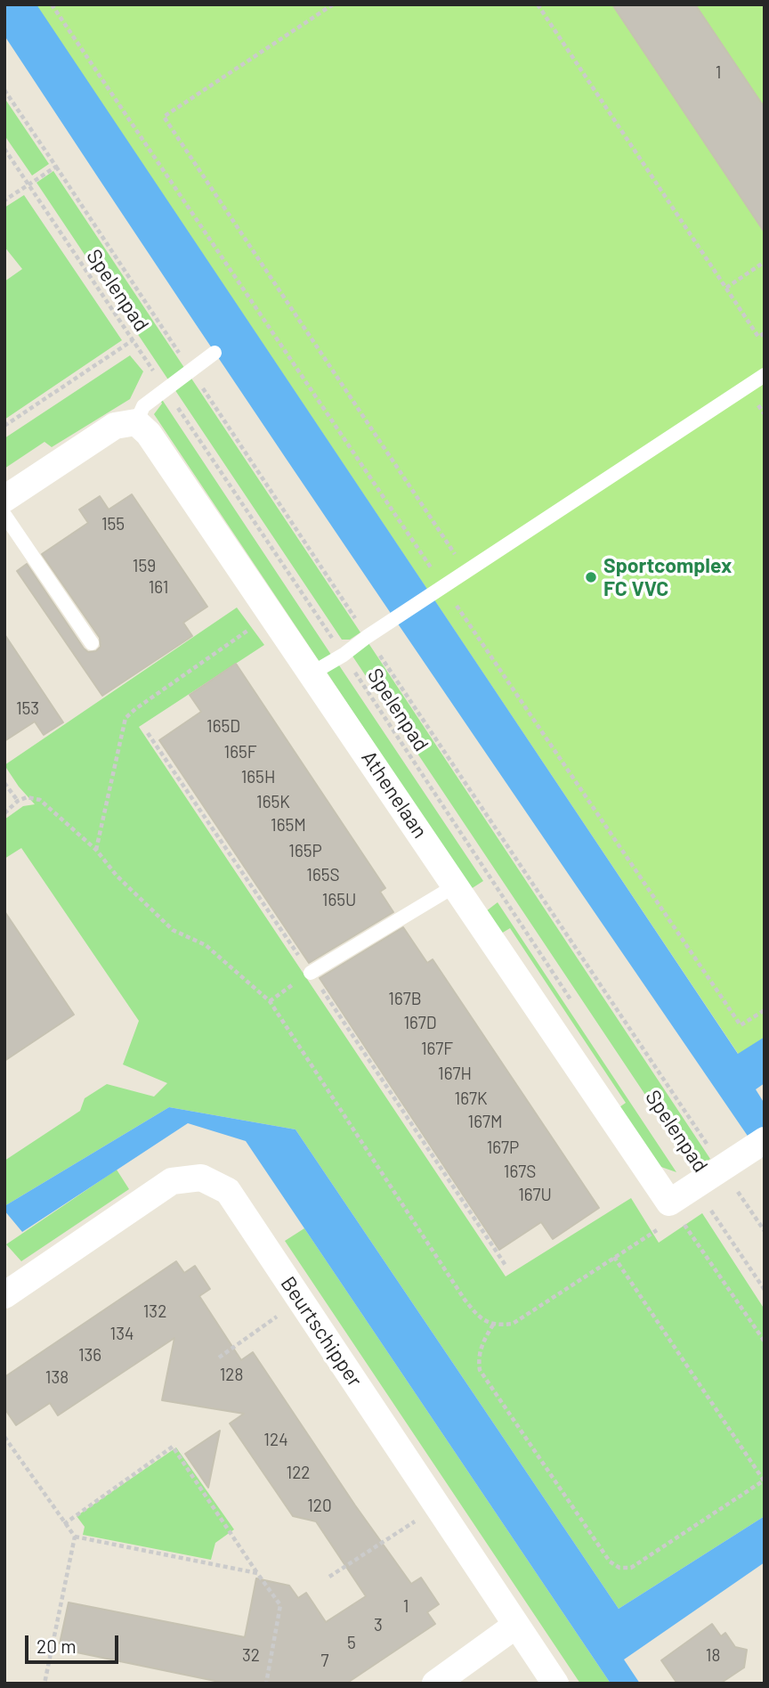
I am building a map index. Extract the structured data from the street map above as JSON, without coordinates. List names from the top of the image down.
{
  "streets": {
    "street": ["Athenelaan", "Beurtschipper"],
    "path": ["Spelenpad"]
  },
  "crossings": [
    ["Spelenpad", "Athenelaan"]
  ],
  "places": ["Sportcomplex FC VVC"],
  "house_numbers": [
    "1",
    "155",
    "159",
    "161",
    "153",
    "165D",
    "165F",
    "165H",
    "165K",
    "165M",
    "165P",
    "165S",
    "165U",
    "167B",
    "167D",
    "167F",
    "167H",
    "167K",
    "167M",
    "167P",
    "167S",
    "167U",
    "132",
    "134",
    "136",
    "128",
    "138",
    "124",
    "122",
    "120",
    "1",
    "3",
    "5",
    "32",
    "18",
    "7"
  ],
  "scale_bar": "20 m"
}
